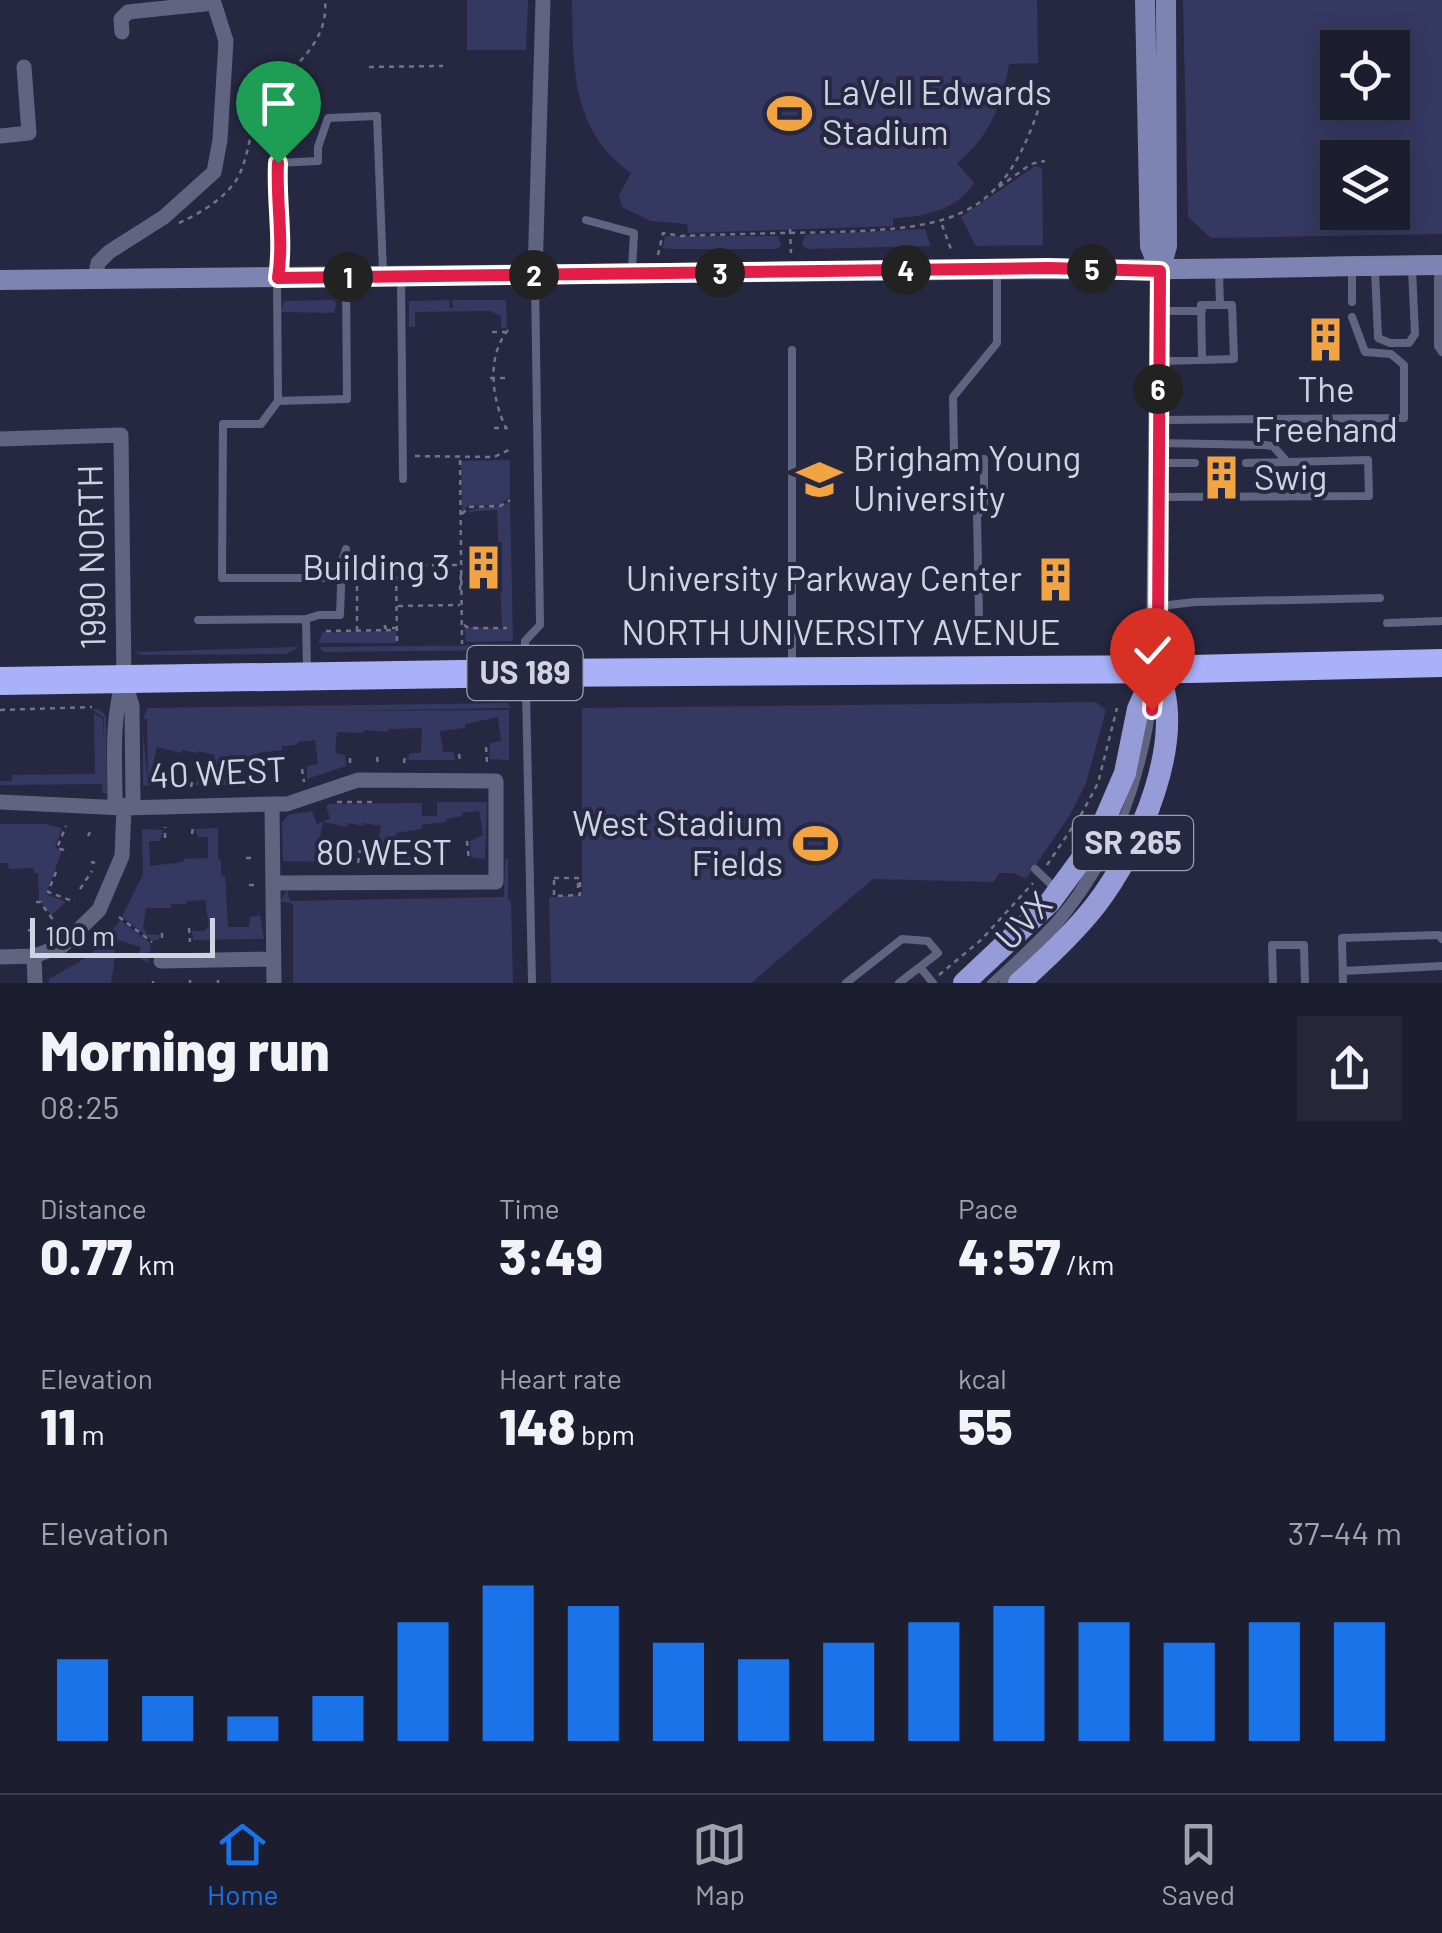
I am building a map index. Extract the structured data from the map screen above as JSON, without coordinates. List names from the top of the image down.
{
  "streets": {
    "highway": ["NORTH UNIVERSITY AVENUE", "US 189"],
    "main road": ["SR 265"],
    "street": ["1990 NORTH", "40 WEST", "80 WEST"],
    "lane": ["UVX"]
  },
  "crossings": [
    ["1990 NORTH", "NORTH UNIVERSITY AVENUE"],
    ["1990 NORTH", "40 WEST"],
    ["NORTH UNIVERSITY AVENUE", "SR 265"],
    ["NORTH UNIVERSITY AVENUE", "UVX"],
    ["40 WEST", "80 WEST"],
    ["SR 265", "UVX"]
  ],
  "places": {
    "sports": ["LaVell Edwards Stadium", "West Stadium Fields"],
    "building": [
      "The Freehand",
      "Swig",
      "Building 3",
      "University Parkway Center"
    ],
    "school or university": ["Brigham Young University"]
  },
  "scale_bar": "100 m",
  "page": {
    "pins": [
      "5",
      "4",
      "3",
      "2",
      "1",
      "6"
    ],
    "scale": "100 m",
    "heading": ["Morning run", "08:25"],
    "stats": [
      ["Distance", "0.77 km"],
      ["Time", "3:49"],
      ["Pace", "4:57 /km"],
      ["Elevation", "11 m"],
      ["Heart rate", "148 bpm"],
      ["kcal", "55"]
    ],
    "chart": ["Elevation", "37–44 m"],
    "tabs": ["Home", "Map", "Saved"]
  }
}
